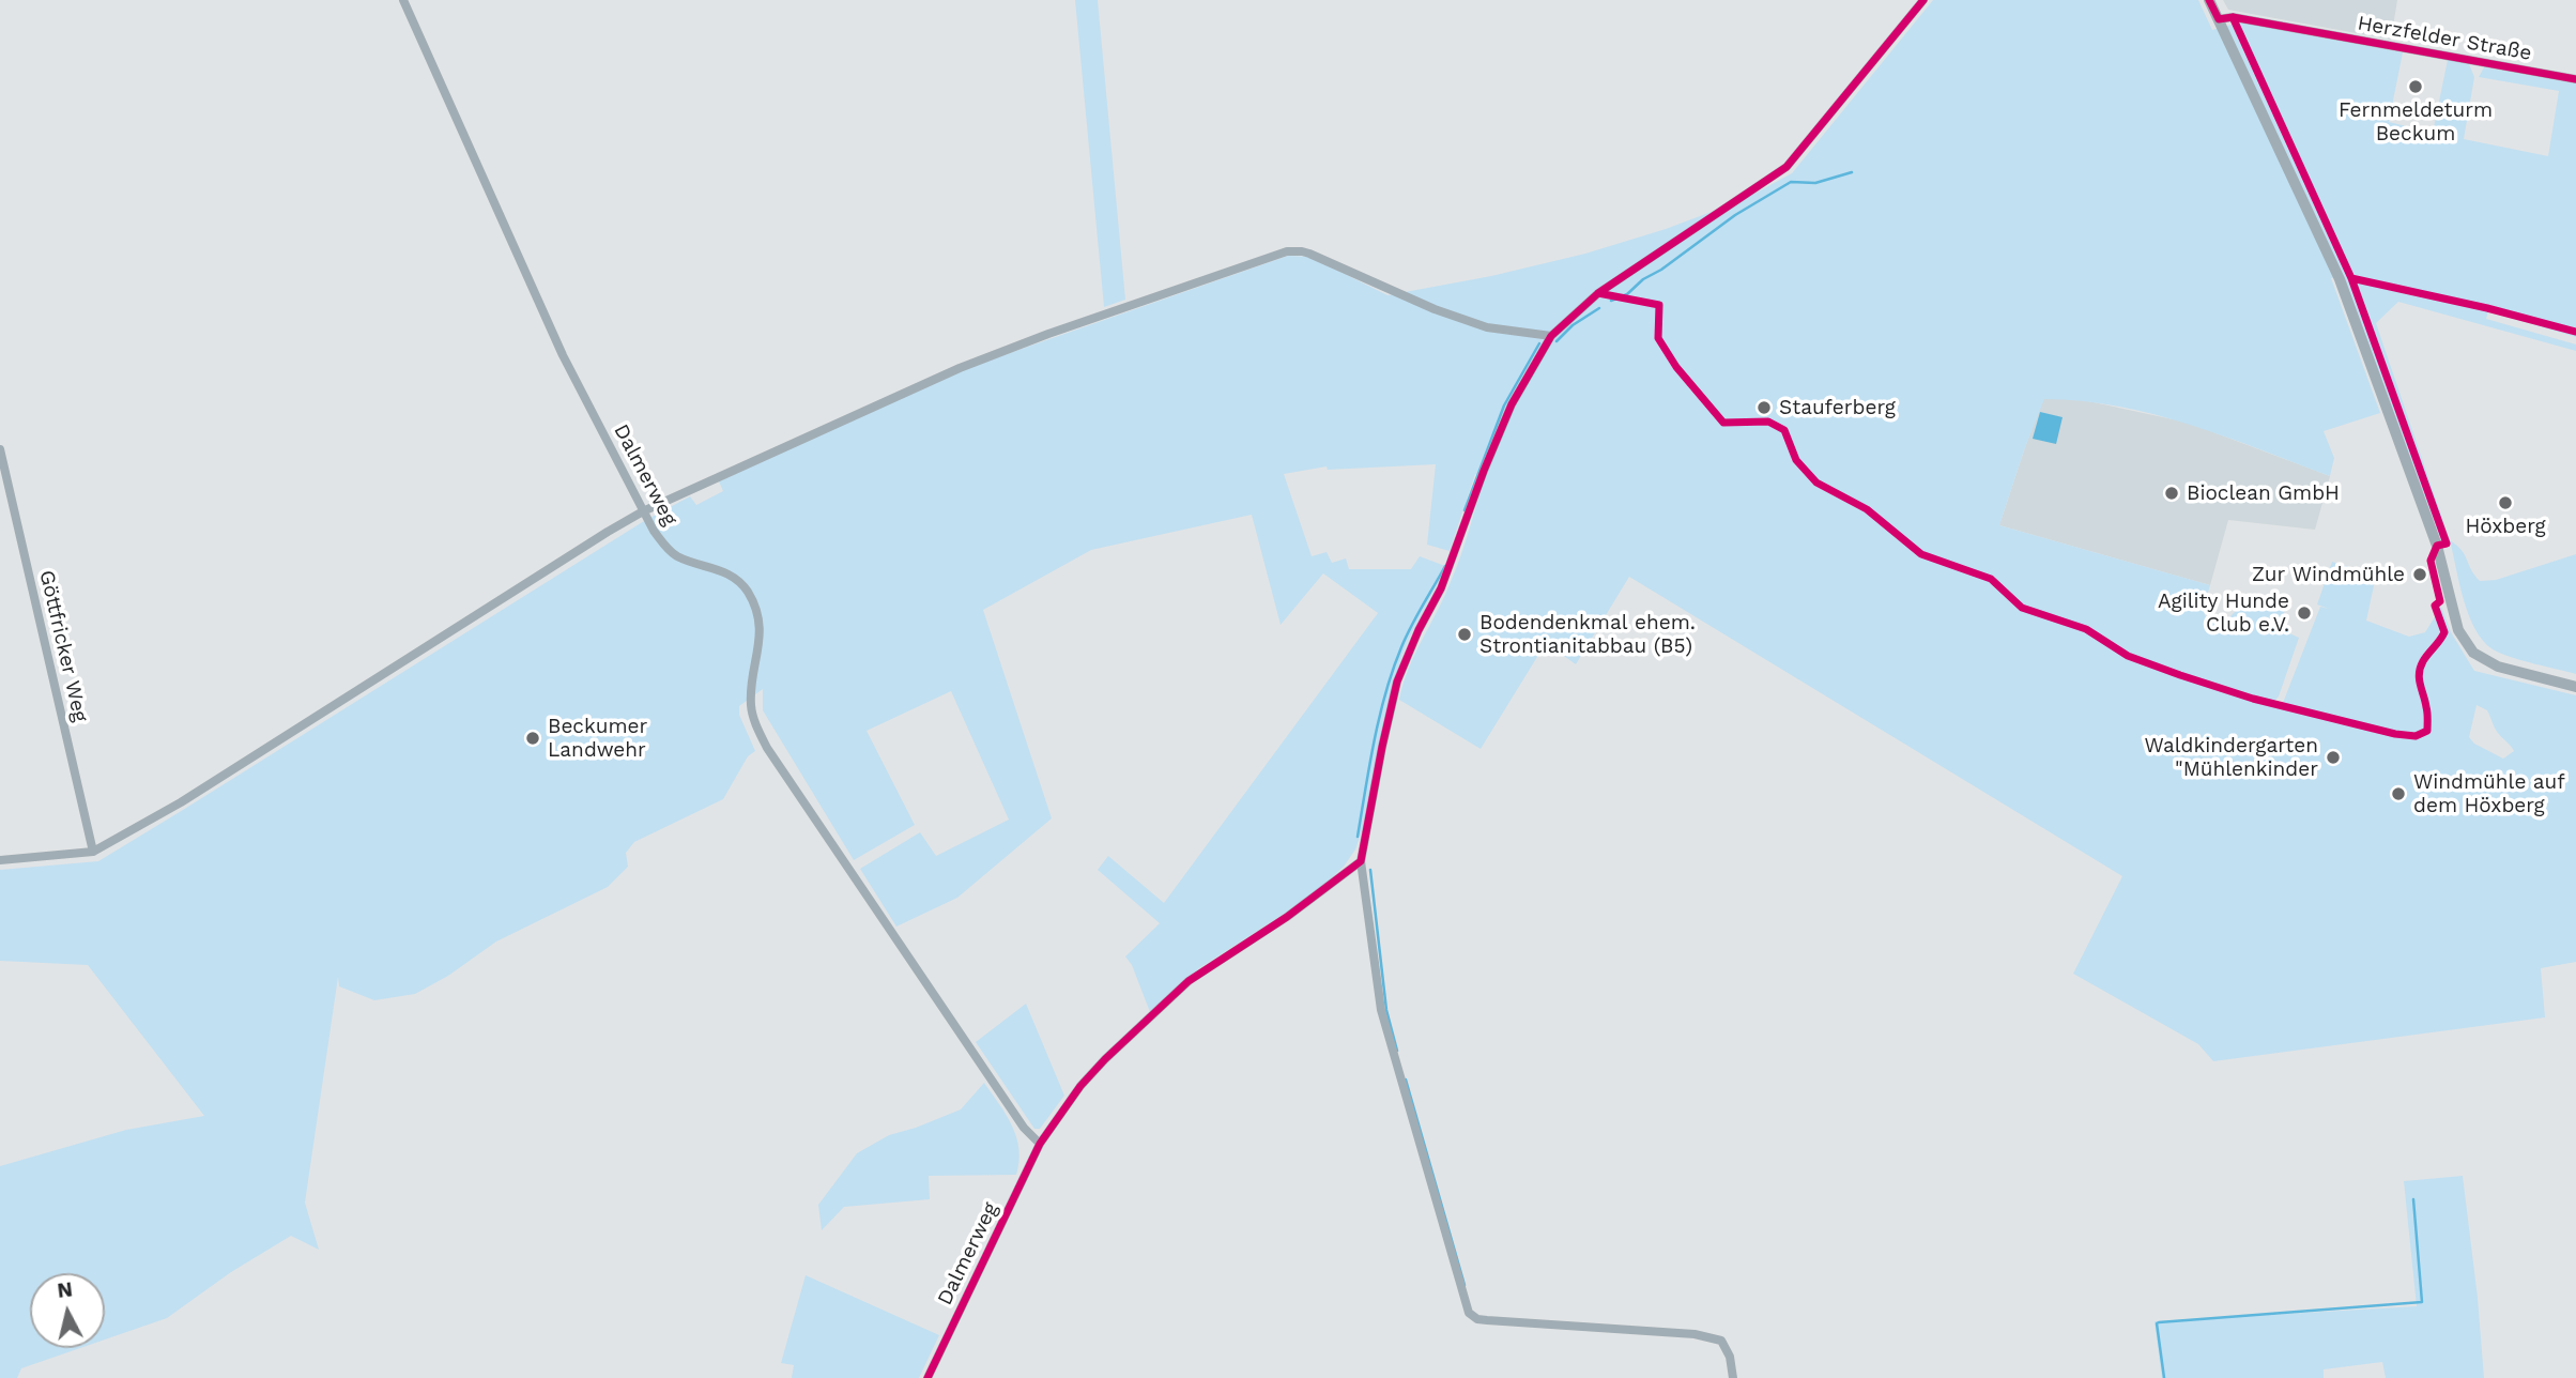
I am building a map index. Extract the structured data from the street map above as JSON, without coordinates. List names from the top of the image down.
{
  "streets": {
    "street": ["Herzfelder Straße", "Dalmerweg", "Göttfricker Weg"]
  },
  "places": [
    "Fernmeldeturm Beckum",
    "Stauferberg",
    "Bioclean GmbH",
    "Höxberg",
    "Zur Windmühle",
    "Agility Hunde Club e.V.",
    "Bodendenkmal ehem. Strontianitabbau (B5)",
    "Beckumer Landwehr",
    "Waldkindergarten \"Mühlenkinder",
    "Windmühle auf dem Höxberg"
  ],
  "north": "top"
}
